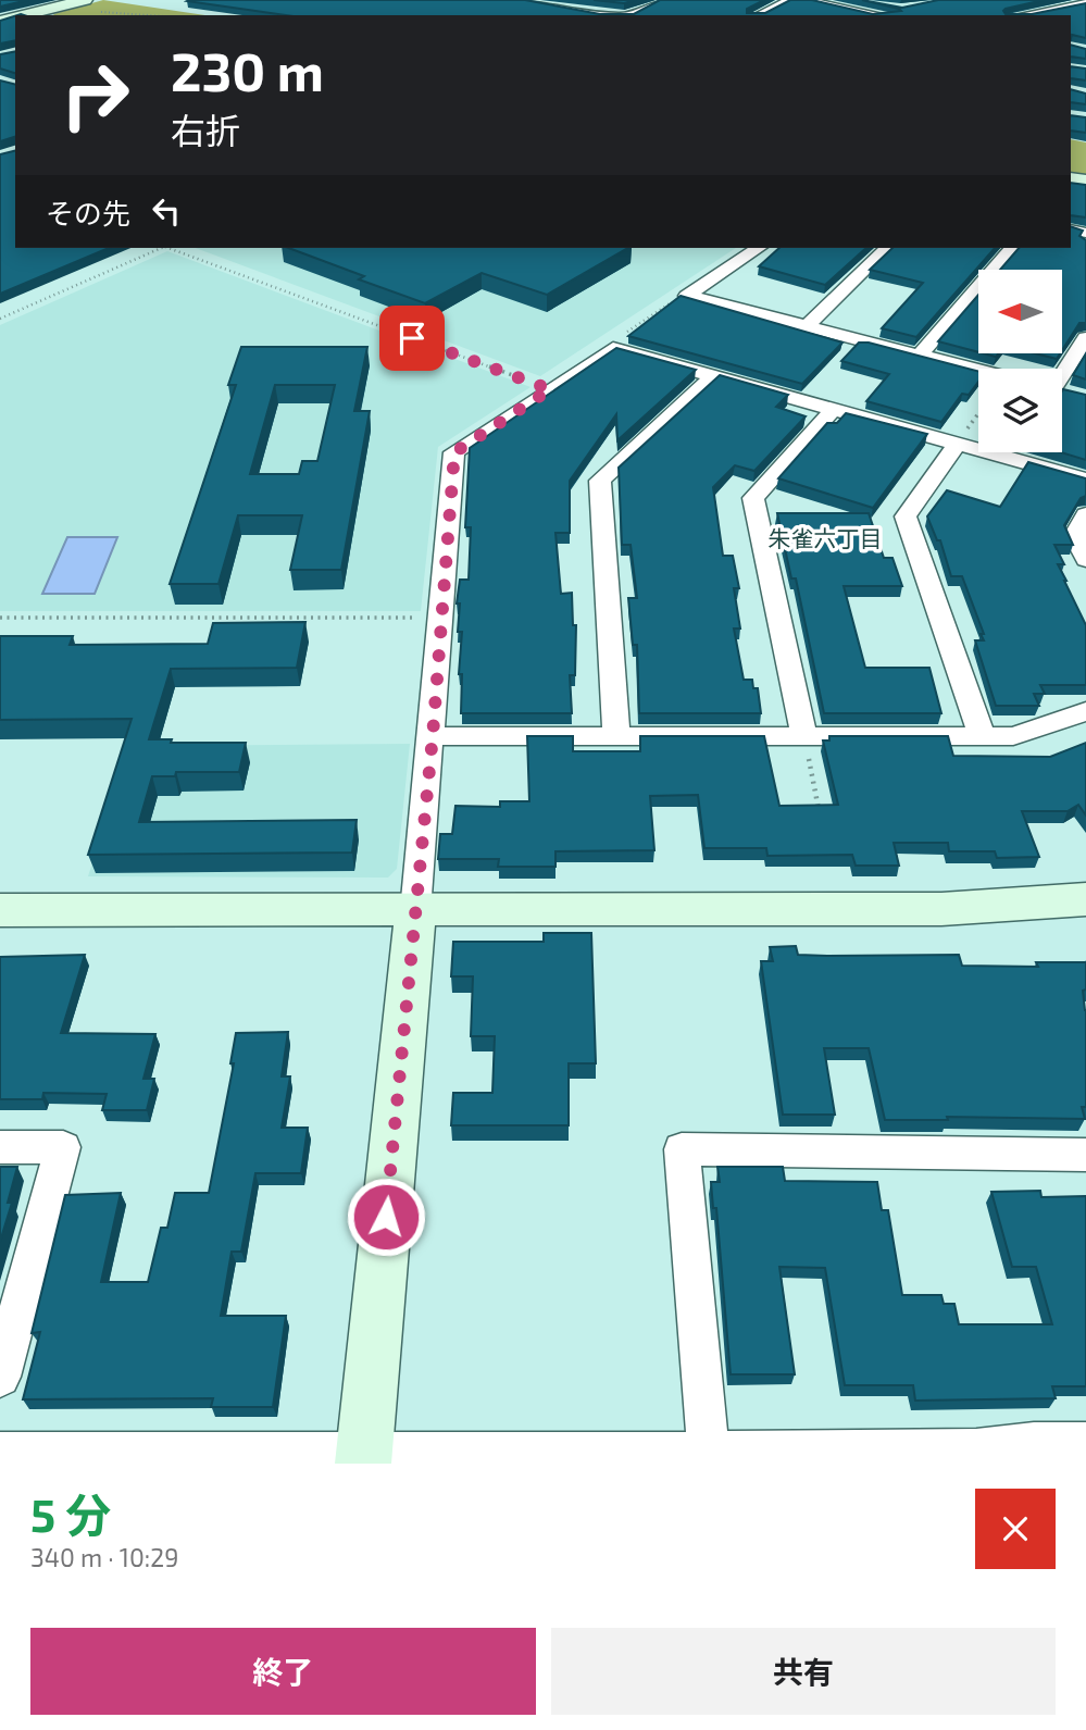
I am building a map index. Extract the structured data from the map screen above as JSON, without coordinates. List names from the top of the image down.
{
  "districts": ["朱雀六丁目"],
  "north": "left",
  "page": {
    "turn": ["230 m", "右折"],
    "then": "その先",
    "heading": ["5 分", "340 m · 10:29"],
    "buttons": ["終了", "共有"]
  }
}
